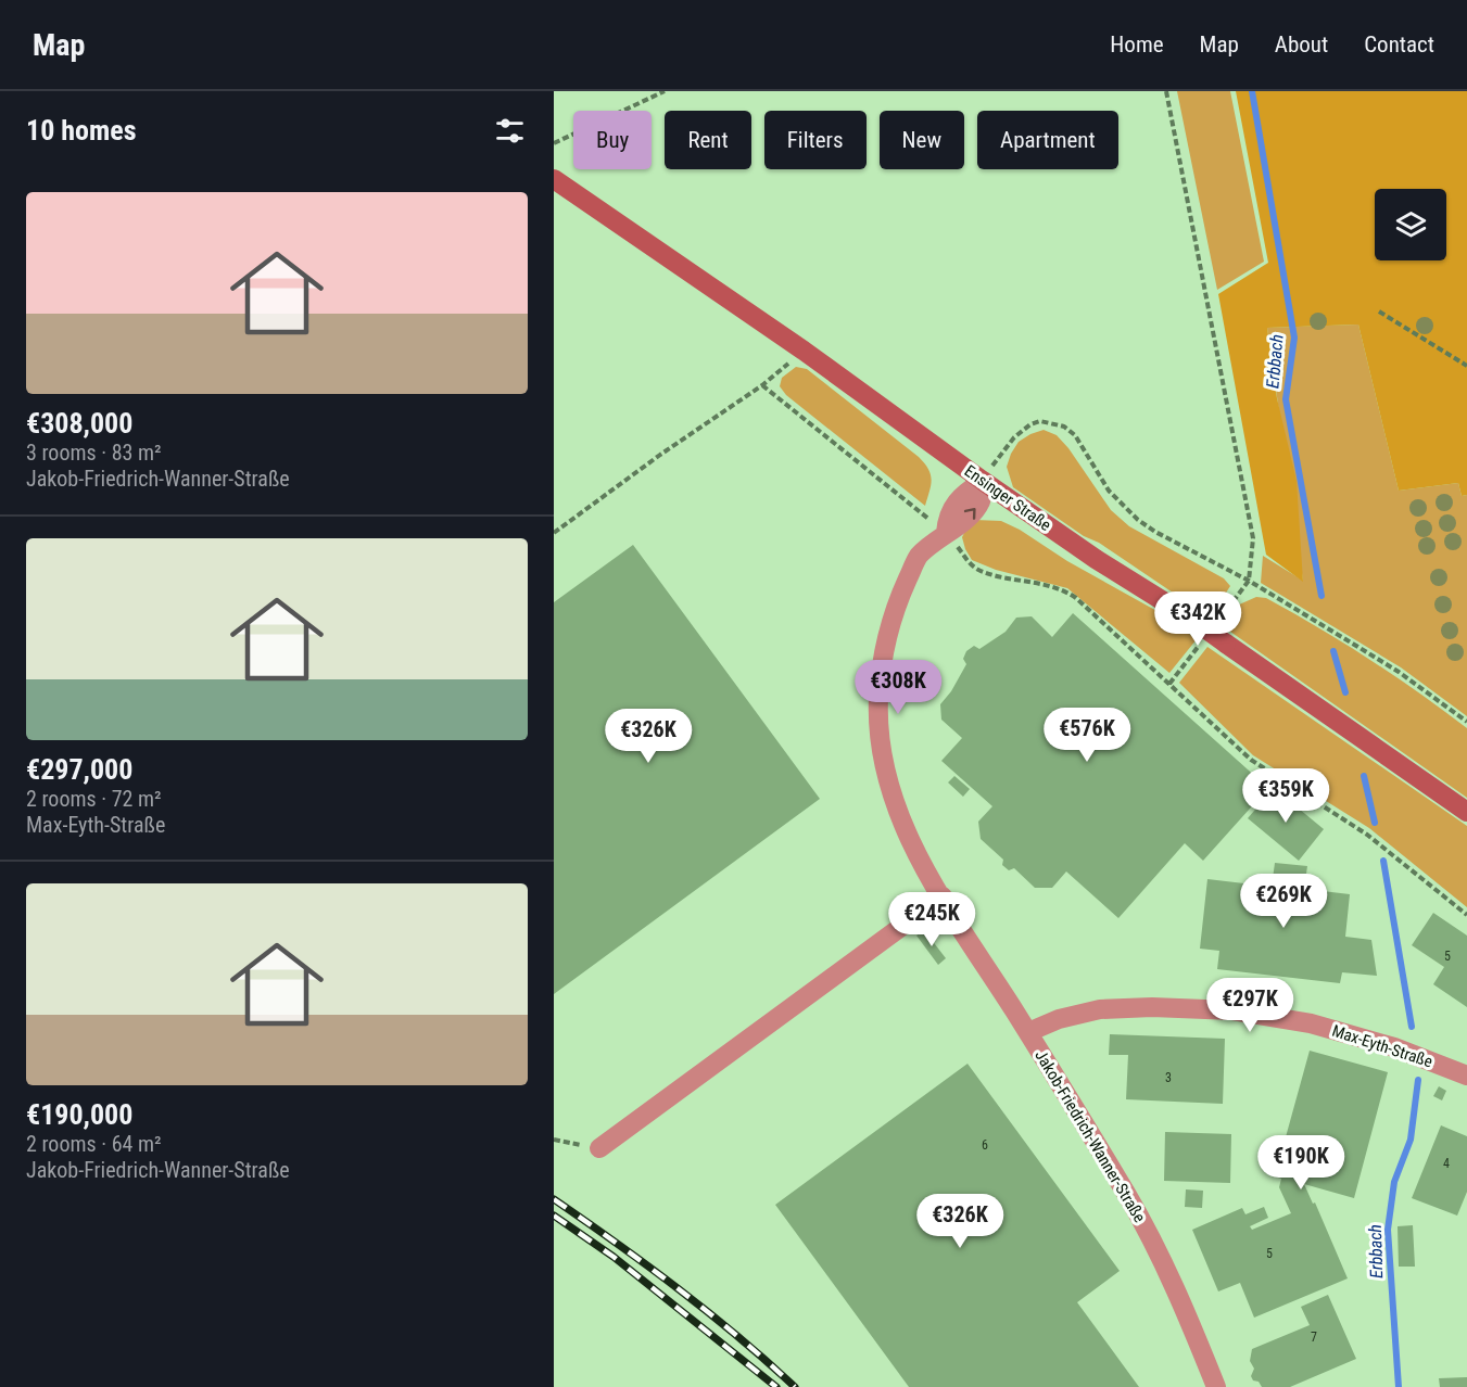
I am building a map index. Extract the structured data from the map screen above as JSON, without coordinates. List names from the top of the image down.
{
  "streets": {
    "street": ["Ensinger Straße", "Max-Eyth-Straße", "Jakob-Friedrich-Wanner-Straße"]
  },
  "crossings": [
    ["Max-Eyth-Straße", "Jakob-Friedrich-Wanner-Straße"]
  ],
  "water": ["Erbbach"],
  "house_numbers": [
    "5",
    "3",
    "6",
    "4",
    "5",
    "7"
  ],
  "page": {
    "header": "Map",
    "nav": [
      "Home",
      "Map",
      "About",
      "Contact"
    ],
    "heading": "10 homes",
    "chip": [
      "Buy",
      "Rent",
      "Filters",
      "New",
      "Apartment"
    ],
    "list": [
      {
        "name": "€308,000",
        "note": "3 rooms · 83 m² · Jakob-Friedrich-Wanner-Straße"
      },
      {
        "name": "€297,000",
        "note": "2 rooms · 72 m² · Max-Eyth-Straße"
      },
      {
        "name": "€190,000",
        "note": "2 rooms · 64 m² · Jakob-Friedrich-Wanner-Straße"
      }
    ],
    "price": [
      "€342K",
      "€308K",
      "€576K",
      "€326K",
      "€359K",
      "€269K",
      "€245K",
      "€297K",
      "€190K",
      "€326K"
    ]
  }
}
